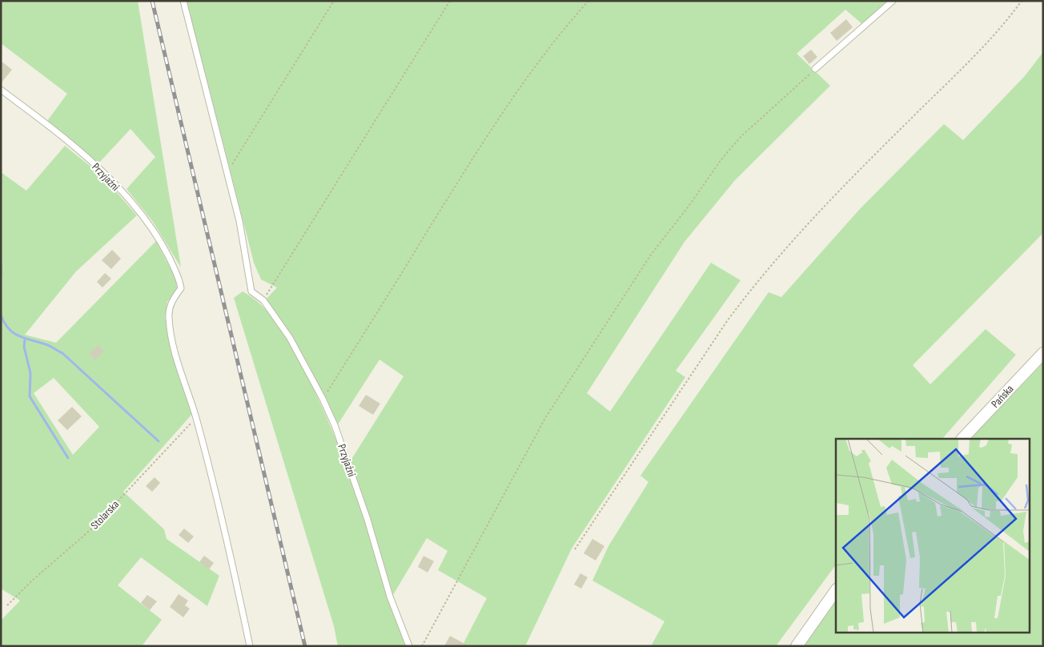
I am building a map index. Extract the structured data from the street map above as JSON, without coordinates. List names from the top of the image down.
{
  "streets": {
    "street": ["Pańska"],
    "lane": ["Przyjaźni"],
    "path": ["Stolarska"]
  },
  "crossings": [
    ["Przyjaźni", "Stolarska"]
  ]
}
